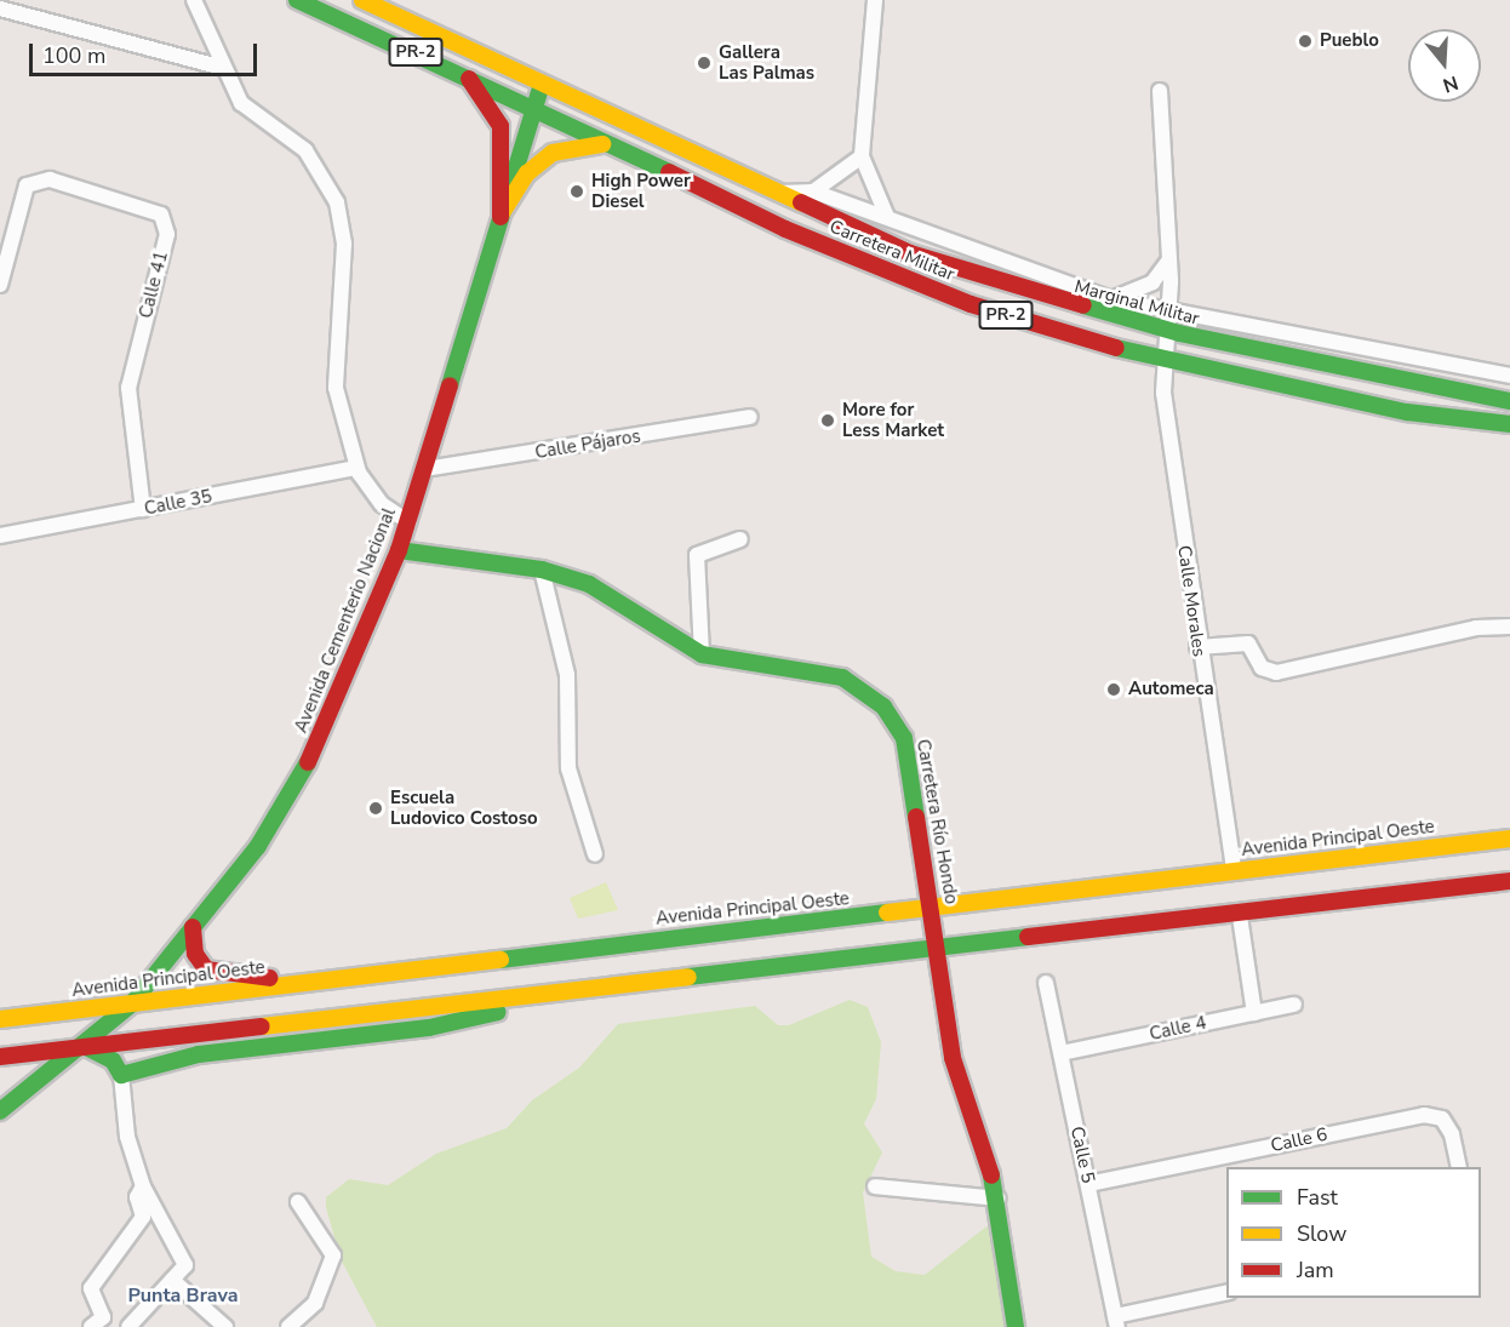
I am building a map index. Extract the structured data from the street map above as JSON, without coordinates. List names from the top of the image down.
{
  "streets": {
    "main road": [
      "PR-2",
      "Carretera Militar",
      "Avenida Cementerio Nacional",
      "Carretera Río Hondo",
      "Avenida Principal Oeste"
    ],
    "street": [
      "Calle 41",
      "Marginal Militar",
      "Calle Pájaros",
      "Calle 35",
      "Calle Morales",
      "Calle 4",
      "Calle 6",
      "Calle 5"
    ]
  },
  "crossings": [
    ["Carretera Militar", "Marginal Militar"],
    ["Carretera Militar", "Calle Morales"],
    ["Carretera Militar", "Avenida Cementerio Nacional"],
    ["Calle 41", "Calle 35"],
    ["Marginal Militar", "Calle Morales"],
    ["Calle Pájaros", "Avenida Cementerio Nacional"],
    ["Calle Morales", "Avenida Principal Oeste"],
    ["Avenida Cementerio Nacional", "Carretera Río Hondo"],
    ["Avenida Cementerio Nacional", "Avenida Principal Oeste"],
    ["Carretera Río Hondo", "Avenida Principal Oeste"],
    ["Calle 4", "Calle 5"],
    ["Calle 6", "Calle 5"]
  ],
  "districts": ["Punta Brava"],
  "places": [
    "Pueblo",
    "Gallera Las Palmas",
    "High Power Diesel",
    "More for Less Market",
    "Automeca",
    "Escuela Ludovico Costoso"
  ],
  "legend": ["Fast", "Slow", "Jam"],
  "scale_bar": "100 m",
  "north": "bottom"
}
